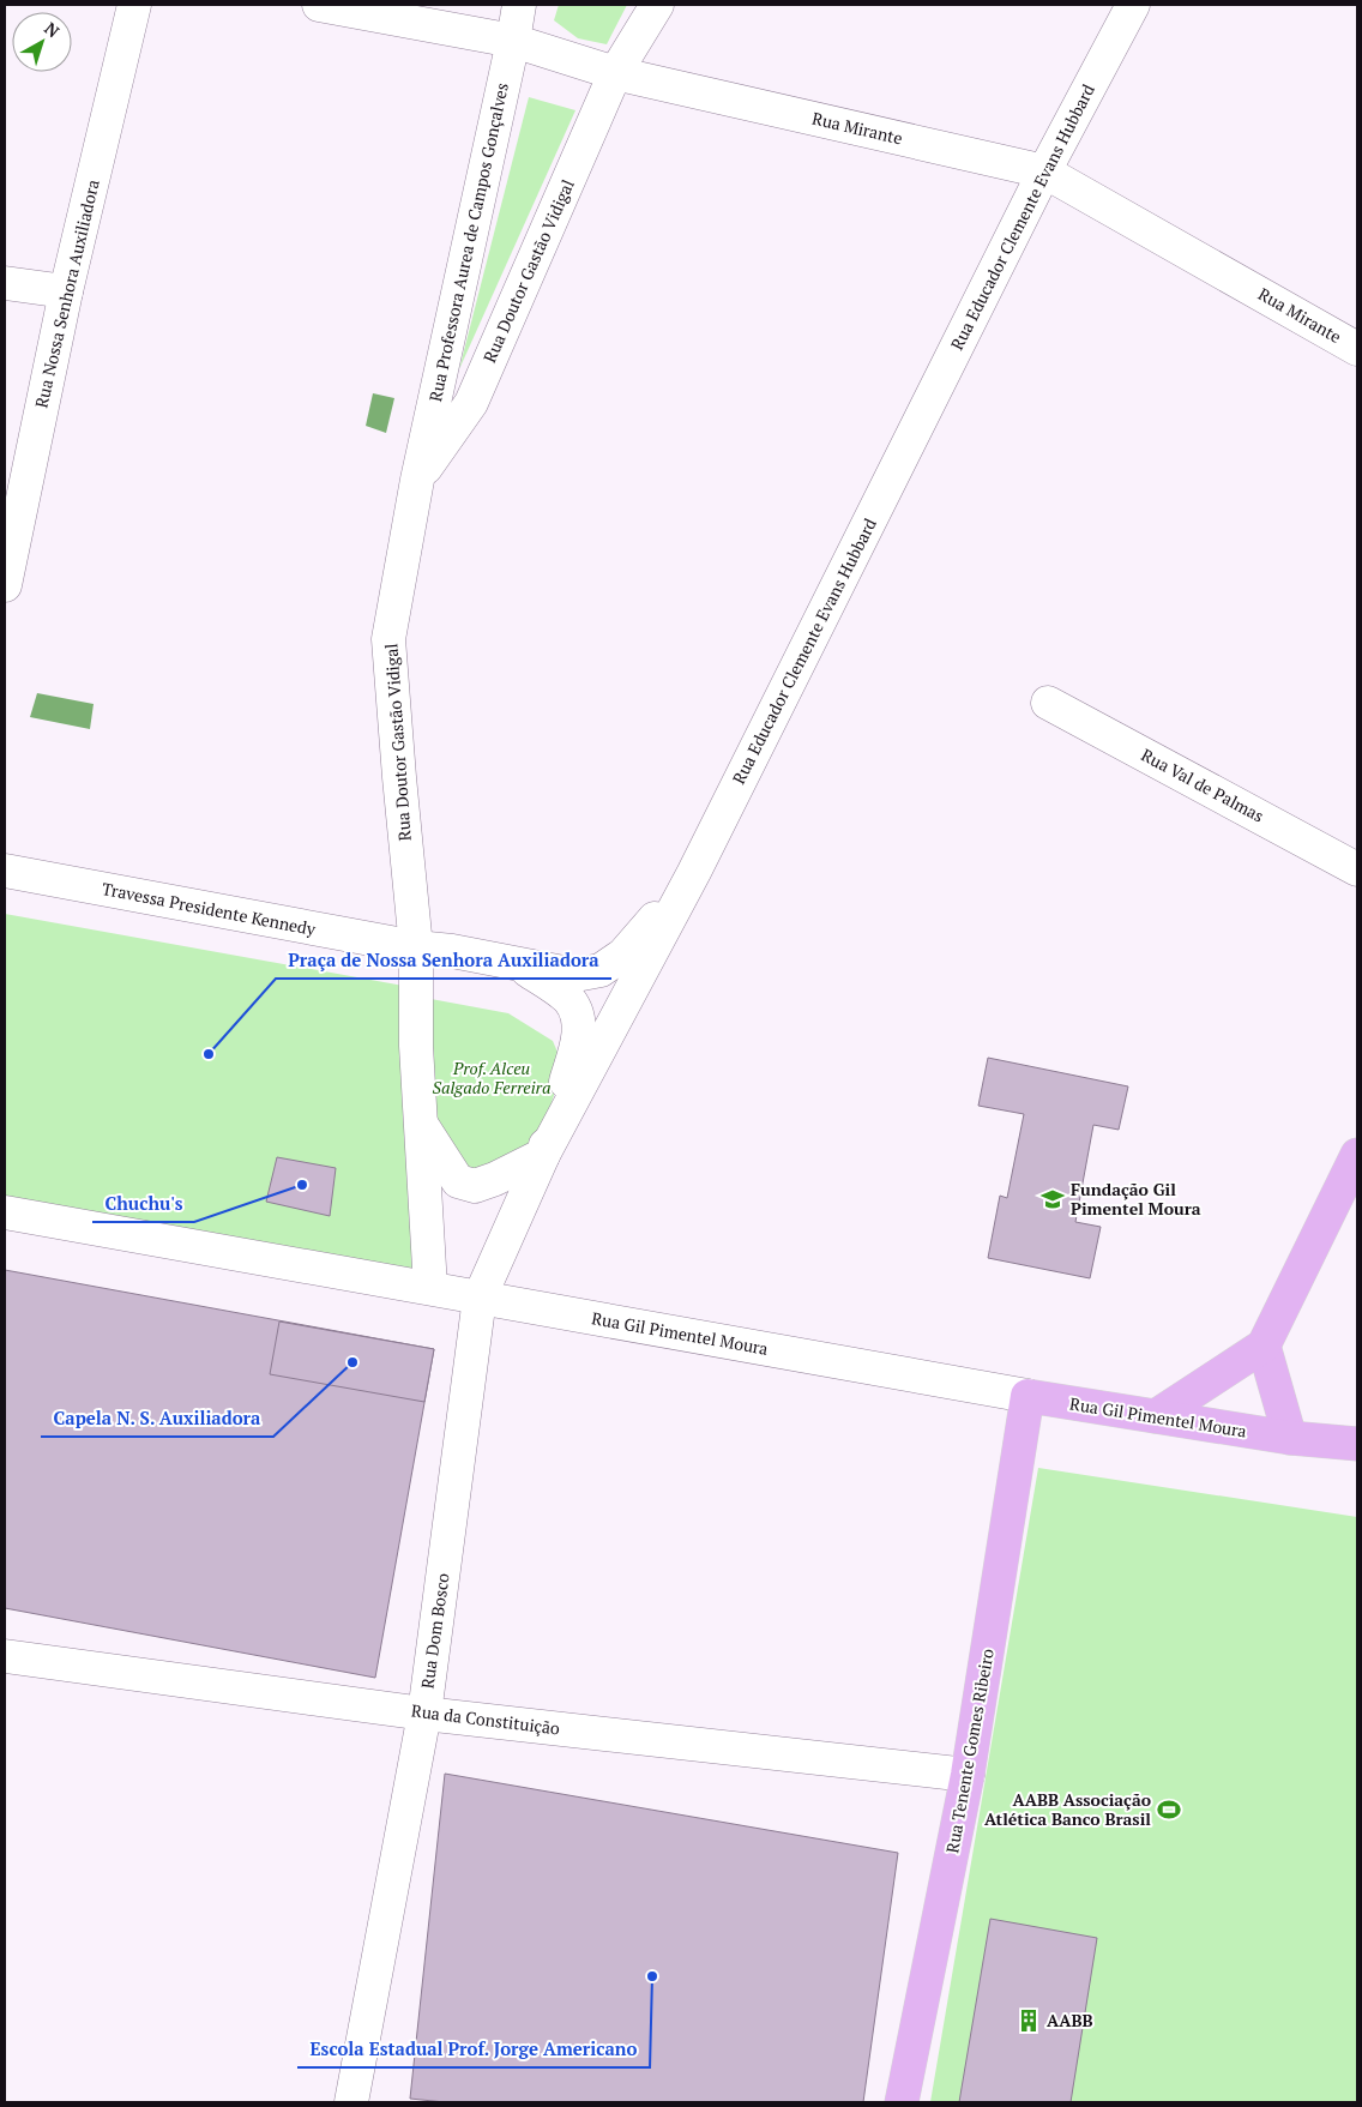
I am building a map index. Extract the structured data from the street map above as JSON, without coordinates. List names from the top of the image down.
{
  "streets": {
    "main road": ["Rua Gil Pimentel Moura", "Rua Tenente Gomes Ribeiro"],
    "street": [
      "Rua Mirante",
      "Rua Educador Clemente Evans Hubbard",
      "Rua Professora Aurea de Campos Gonçalves",
      "Rua Doutor Gastão Vidigal",
      "Rua Nossa Senhora Auxiliadora",
      "Rua Val de Palmas",
      "Travessa Presidente Kennedy",
      "Rua Dom Bosco",
      "Rua da Constituição"
    ]
  },
  "crossings": [
    ["Rua Mirante", "Rua Educador Clemente Evans Hubbard"],
    ["Rua Mirante", "Rua Professora Aurea de Campos Gonçalves"],
    ["Rua Mirante", "Rua Doutor Gastão Vidigal"],
    ["Rua Educador Clemente Evans Hubbard", "Travessa Presidente Kennedy"],
    ["Rua Educador Clemente Evans Hubbard", "Rua Gil Pimentel Moura"],
    ["Rua Educador Clemente Evans Hubbard", "Rua Dom Bosco"],
    ["Rua Professora Aurea de Campos Gonçalves", "Rua Doutor Gastão Vidigal"],
    ["Rua Doutor Gastão Vidigal", "Travessa Presidente Kennedy"],
    ["Rua Doutor Gastão Vidigal", "Rua Gil Pimentel Moura"],
    ["Rua Gil Pimentel Moura", "Rua Dom Bosco"],
    ["Rua Gil Pimentel Moura", "Rua Tenente Gomes Ribeiro"],
    ["Rua Dom Bosco", "Rua da Constituição"],
    ["Rua da Constituição", "Rua Tenente Gomes Ribeiro"]
  ],
  "parks": ["Prof. Alceu Salgado Ferreira"],
  "places": {
    "other": [
      "Praça de Nossa Senhora Auxiliadora",
      "Chuchu's",
      "Capela N. S. Auxiliadora",
      "Escola Estadual Prof. Jorge Americano"
    ],
    "school or university": ["Fundação Gil Pimentel Moura"],
    "sports": ["AABB Associação Atlética Banco Brasil"],
    "building": ["AABB"]
  },
  "north": "top right"
}
